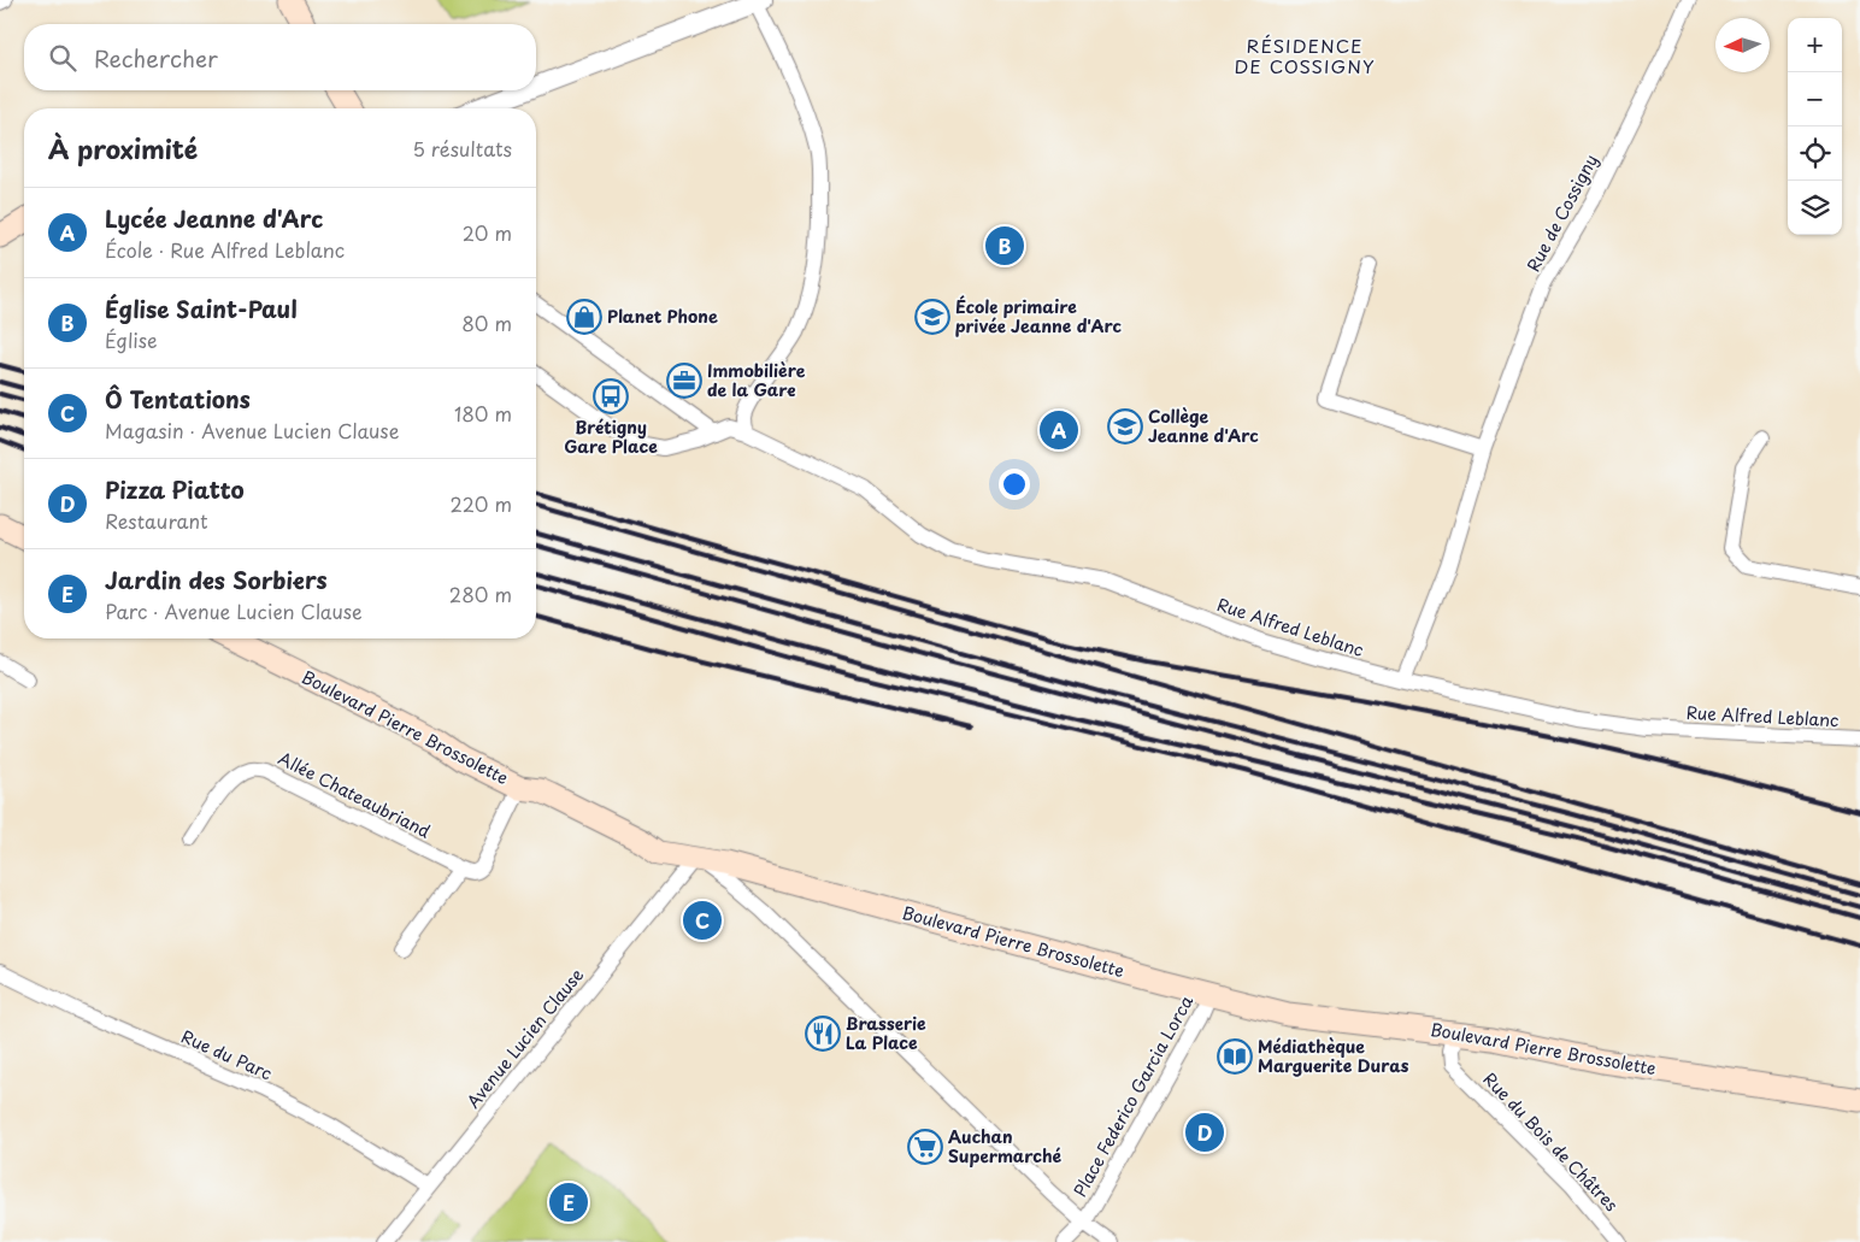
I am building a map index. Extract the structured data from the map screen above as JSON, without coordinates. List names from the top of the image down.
{
  "streets": {
    "main road": ["Boulevard Pierre Brossolette"],
    "street": [
      "Rue de Cossigny",
      "Rue Alfred Leblanc",
      "Allée Chateaubriand",
      "Avenue Lucien Clause",
      "Rue du Parc",
      "Place Federico Garcia Lorca",
      "Rue du Bois de Châtres"
    ]
  },
  "crossings": [
    ["Rue de Cossigny", "Rue Alfred Leblanc"],
    ["Boulevard Pierre Brossolette", "Avenue Lucien Clause"],
    ["Boulevard Pierre Brossolette", "Place Federico Garcia Lorca"],
    ["Boulevard Pierre Brossolette", "Rue du Bois de Châtres"],
    ["Avenue Lucien Clause", "Rue du Parc"],
    ["Avenue Lucien Clause", "Place Federico Garcia Lorca"]
  ],
  "districts": ["RÉSIDENCE DE COSSIGNY"],
  "places": {
    "shop": ["Planet Phone"],
    "school or university": ["École primaire privée Jeanne d'Arc", "Collège Jeanne d'Arc"],
    "office": ["Immobilière de la Gare"],
    "bus stop": ["Brétigny Gare Place"],
    "restaurant": ["Brasserie La Place"],
    "library": ["Médiathèque Marguerite Duras"],
    "supermarket": ["Auchan Supermarché"]
  },
  "north": "left",
  "page": {
    "map_buttons": ["+", "−"],
    "search": "Rechercher",
    "heading": ["À proximité", "5 résultats"],
    "list": [
      {
        "mark": "A",
        "name": "Lycée Jeanne d'Arc",
        "note": "École · Rue Alfred Leblanc",
        "value": "20 m"
      },
      {
        "mark": "B",
        "name": "Église Saint-Paul",
        "note": "Église",
        "value": "80 m"
      },
      {
        "mark": "C",
        "name": "Ô Tentations",
        "note": "Magasin · Avenue Lucien Clause",
        "value": "180 m"
      },
      {
        "mark": "D",
        "name": "Pizza Piatto",
        "note": "Restaurant",
        "value": "220 m"
      },
      {
        "mark": "E",
        "name": "Jardin des Sorbiers",
        "note": "Parc · Avenue Lucien Clause",
        "value": "280 m"
      }
    ],
    "pins": [
      "B",
      "A",
      "C",
      "D",
      "E"
    ]
  }
}
